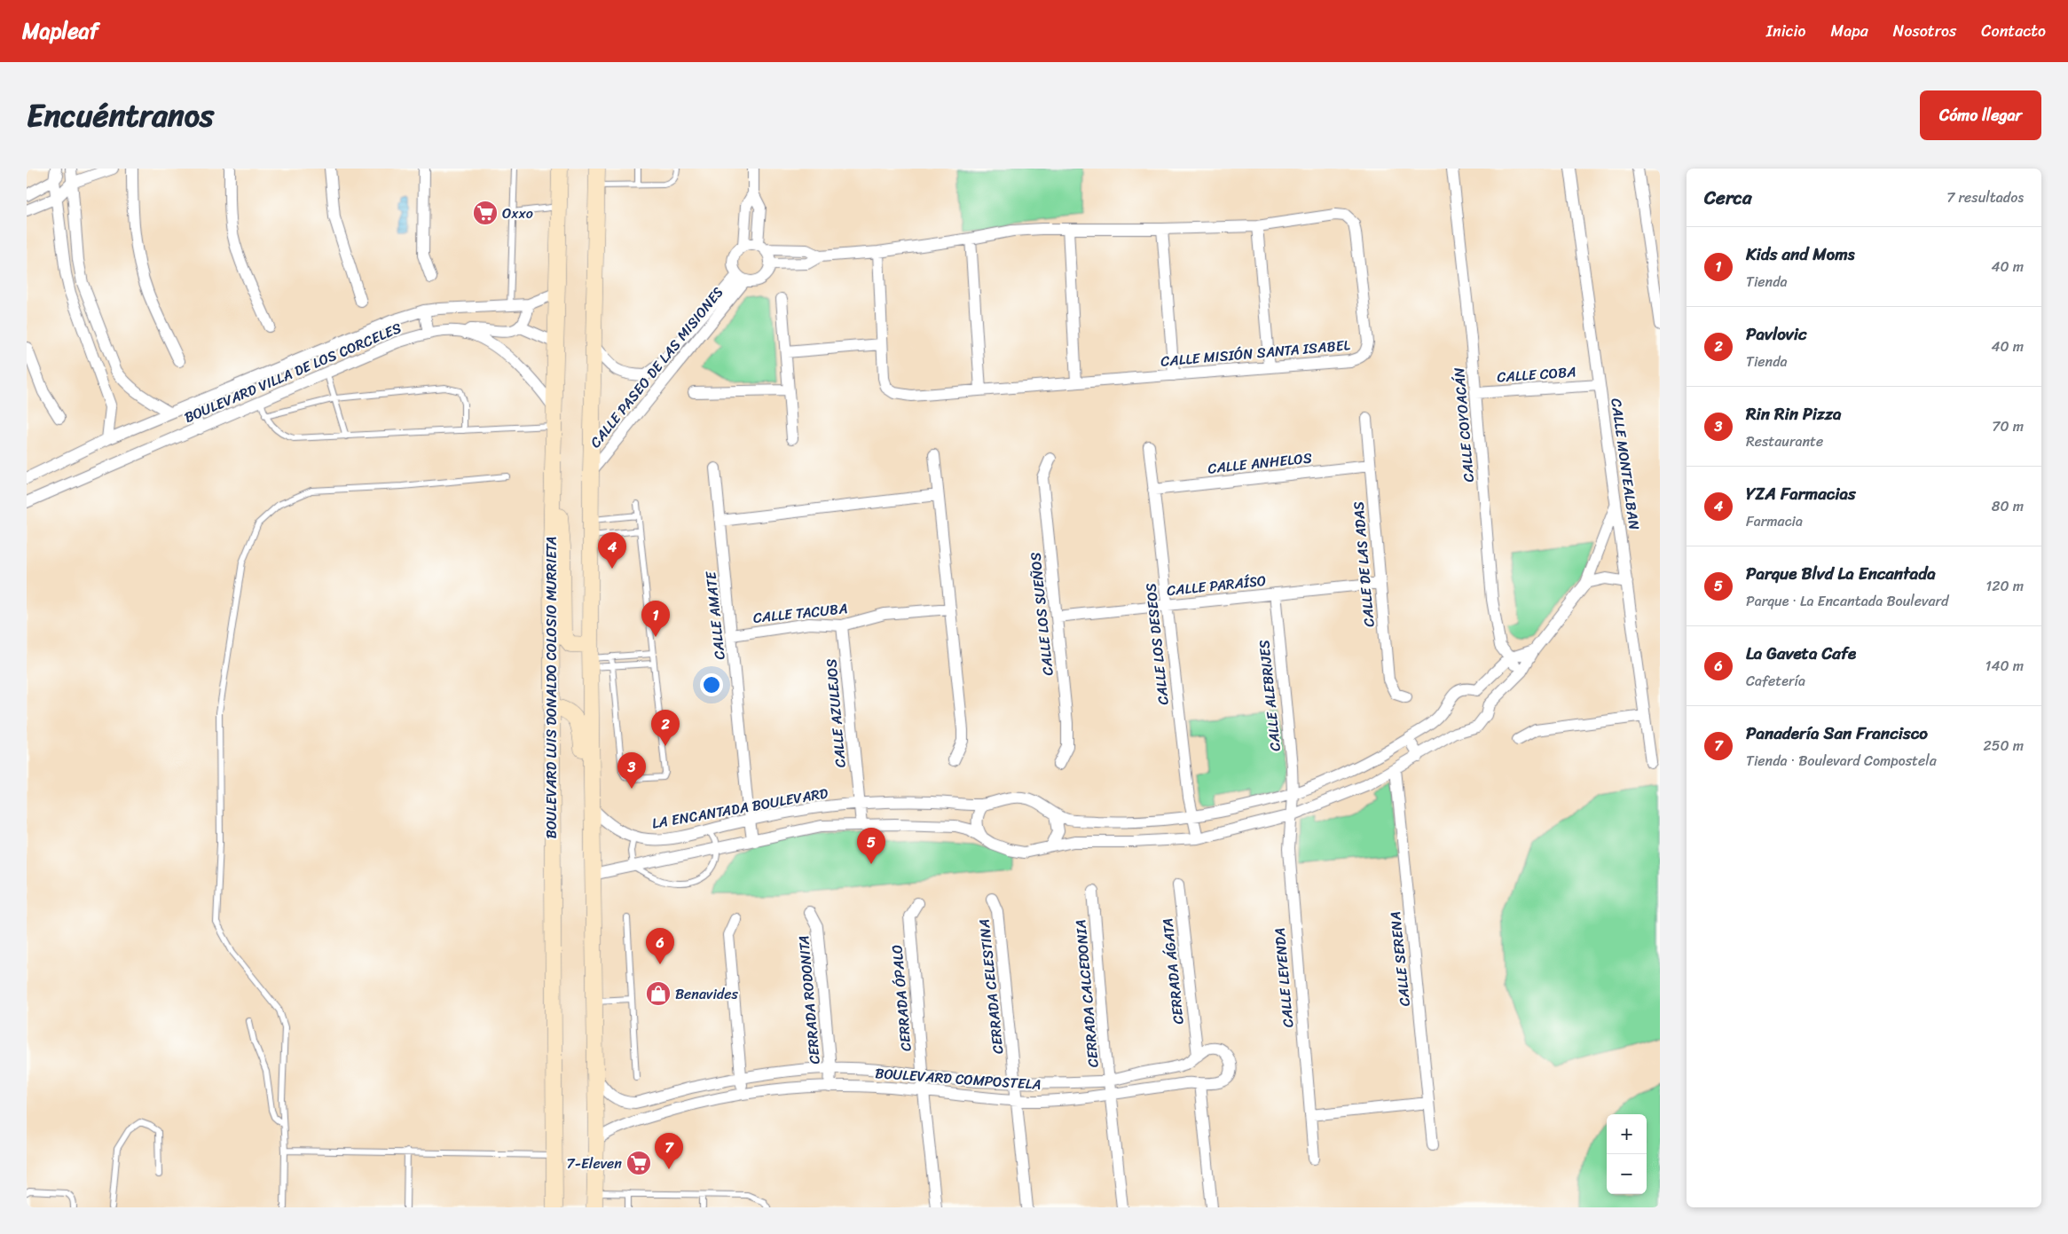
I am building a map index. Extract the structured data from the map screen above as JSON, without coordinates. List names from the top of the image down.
{
  "streets": {
    "main road": ["BOULEVARD LUIS DONALDO COLOSIO MURRIETA"],
    "street": [
      "CALLE MISIÓN SANTA ISABEL",
      "CALLE PASEO DE LAS MISIONES",
      "BOULEVARD VILLA DE LOS CORCELES",
      "CALLE COBA",
      "CALLE COYOACÁN",
      "CALLE ANHELOS",
      "CALLE MONTEALBAN",
      "CALLE DE LAS ADAS",
      "CALLE PARAÍSO",
      "CALLE TACUBA",
      "CALLE LOS SUEÑOS",
      "CALLE AMATE",
      "CALLE LOS DESEOS",
      "CALLE ALEBRIJES",
      "CALLE AZULEJOS",
      "LA ENCANTADA BOULEVARD",
      "CALLE SERENA",
      "CERRADA ÁGATA",
      "CALLE LEYENDA",
      "CERRADA CELESTINA",
      "CERRADA CALCEDONIA",
      "CERRADA ÓPALO",
      "CERRADA RODONITA",
      "BOULEVARD COMPOSTELA"
    ]
  },
  "crossings": [
    ["CALLE MISIÓN SANTA ISABEL", "CALLE PASEO DE LAS MISIONES"],
    ["BOULEVARD VILLA DE LOS CORCELES", "BOULEVARD LUIS DONALDO COLOSIO MURRIETA"],
    ["CALLE COBA", "CALLE COYOACÁN"],
    ["CALLE COBA", "CALLE MONTEALBAN"],
    ["CALLE ANHELOS", "CALLE DE LAS ADAS"],
    ["CALLE ANHELOS", "CALLE LOS DESEOS"],
    ["CALLE DE LAS ADAS", "CALLE PARAÍSO"],
    ["CALLE PARAÍSO", "CALLE LOS SUEÑOS"],
    ["CALLE PARAÍSO", "CALLE LOS DESEOS"],
    ["CALLE PARAÍSO", "CALLE ALEBRIJES"],
    ["CALLE TACUBA", "CALLE AMATE"],
    ["CALLE TACUBA", "CALLE AZULEJOS"],
    ["CALLE AMATE", "LA ENCANTADA BOULEVARD"],
    ["CALLE LOS DESEOS", "LA ENCANTADA BOULEVARD"],
    ["CALLE ALEBRIJES", "LA ENCANTADA BOULEVARD"],
    ["CALLE ALEBRIJES", "CALLE LEYENDA"],
    ["CALLE AZULEJOS", "LA ENCANTADA BOULEVARD"],
    ["LA ENCANTADA BOULEVARD", "CALLE LEYENDA"],
    ["CERRADA ÁGATA", "BOULEVARD COMPOSTELA"],
    ["CERRADA CELESTINA", "BOULEVARD COMPOSTELA"],
    ["CERRADA CALCEDONIA", "BOULEVARD COMPOSTELA"],
    ["CERRADA ÓPALO", "BOULEVARD COMPOSTELA"],
    ["CERRADA RODONITA", "BOULEVARD COMPOSTELA"]
  ],
  "places": {
    "supermarket": ["Oxxo", "7-Eleven"],
    "shop": ["Benavides"]
  },
  "page": {
    "header": "Mapleaf",
    "nav": [
      "Inicio",
      "Mapa",
      "Nosotros",
      "Contacto"
    ],
    "title": "Encuéntranos",
    "buttons": "Cómo llegar",
    "heading": ["Cerca", "7 resultados"],
    "list": [
      {
        "mark": "1",
        "name": "Kids and Moms",
        "note": "Tienda",
        "value": "40 m"
      },
      {
        "mark": "2",
        "name": "Pavlovic",
        "note": "Tienda",
        "value": "40 m"
      },
      {
        "mark": "3",
        "name": "Rin Rin Pizza",
        "note": "Restaurante",
        "value": "70 m"
      },
      {
        "mark": "4",
        "name": "YZA Farmacias",
        "note": "Farmacia",
        "value": "80 m"
      },
      {
        "mark": "5",
        "name": "Parque Blvd La Encantada",
        "note": "Parque · La Encantada Boulevard",
        "value": "120 m"
      },
      {
        "mark": "6",
        "name": "La Gaveta Cafe",
        "note": "Cafetería",
        "value": "140 m"
      },
      {
        "mark": "7",
        "name": "Panadería San Francisco",
        "note": "Tienda · Boulevard Compostela",
        "value": "250 m"
      }
    ],
    "pins": [
      "4",
      "1",
      "2",
      "3",
      "5",
      "6",
      "7"
    ],
    "map_buttons": ["+", "−"]
  }
}
